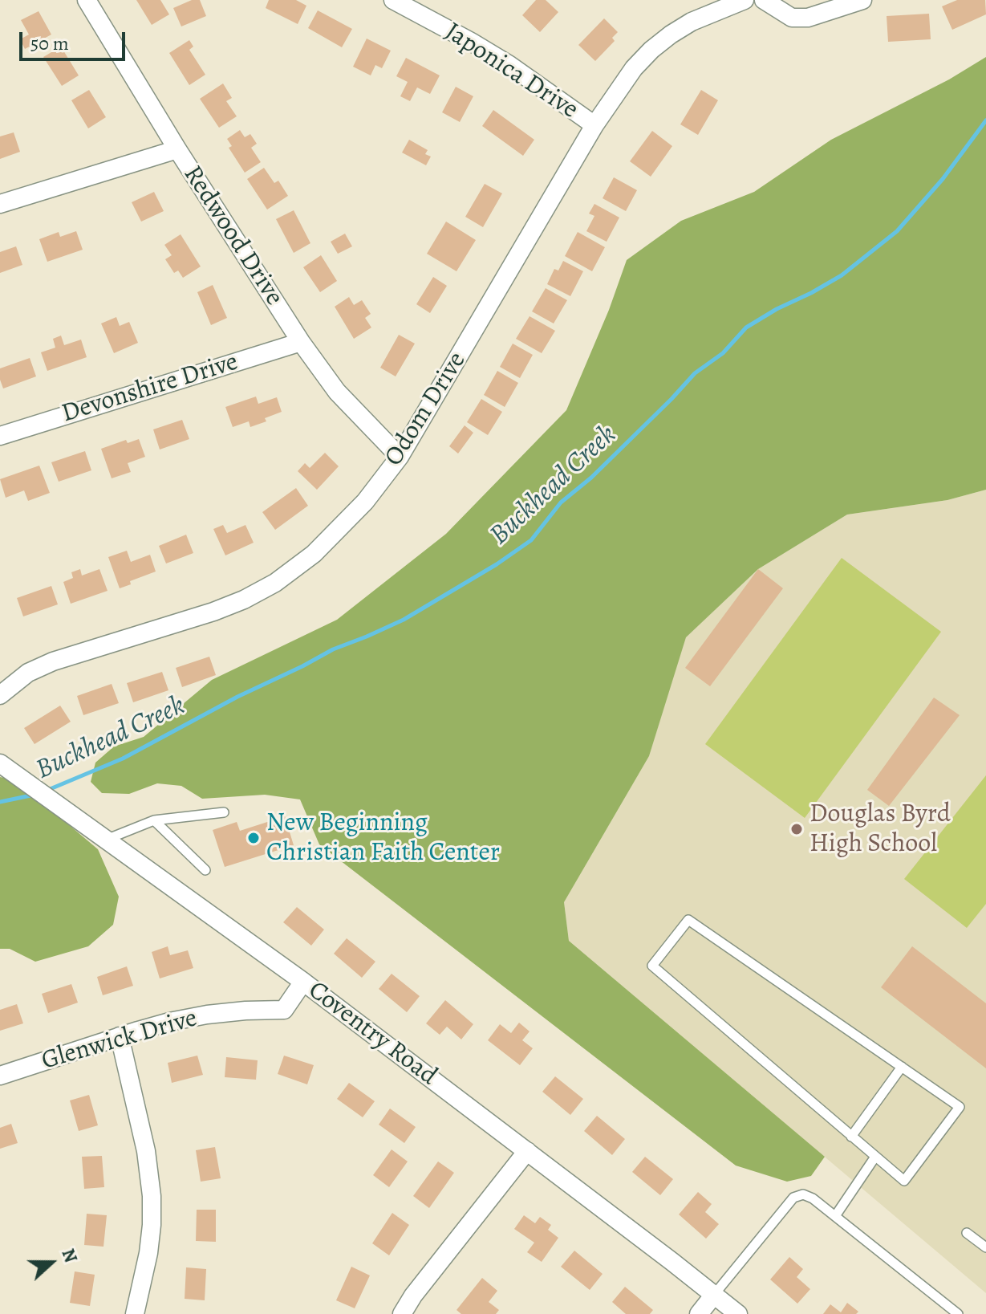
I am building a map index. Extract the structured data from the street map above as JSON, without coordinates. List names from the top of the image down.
{
  "streets": {
    "street": [
      "Japonica Drive",
      "Redwood Drive",
      "Devonshire Drive",
      "Odom Drive",
      "Coventry Road",
      "Glenwick Drive"
    ]
  },
  "crossings": [
    ["Japonica Drive", "Odom Drive"],
    ["Redwood Drive", "Devonshire Drive"],
    ["Redwood Drive", "Odom Drive"],
    ["Coventry Road", "Glenwick Drive"]
  ],
  "water": ["Buckhead Creek"],
  "places": ["Douglas Byrd High School", "New Beginning Christian Faith Center"],
  "scale_bar": "50 m",
  "north": "right"
}
